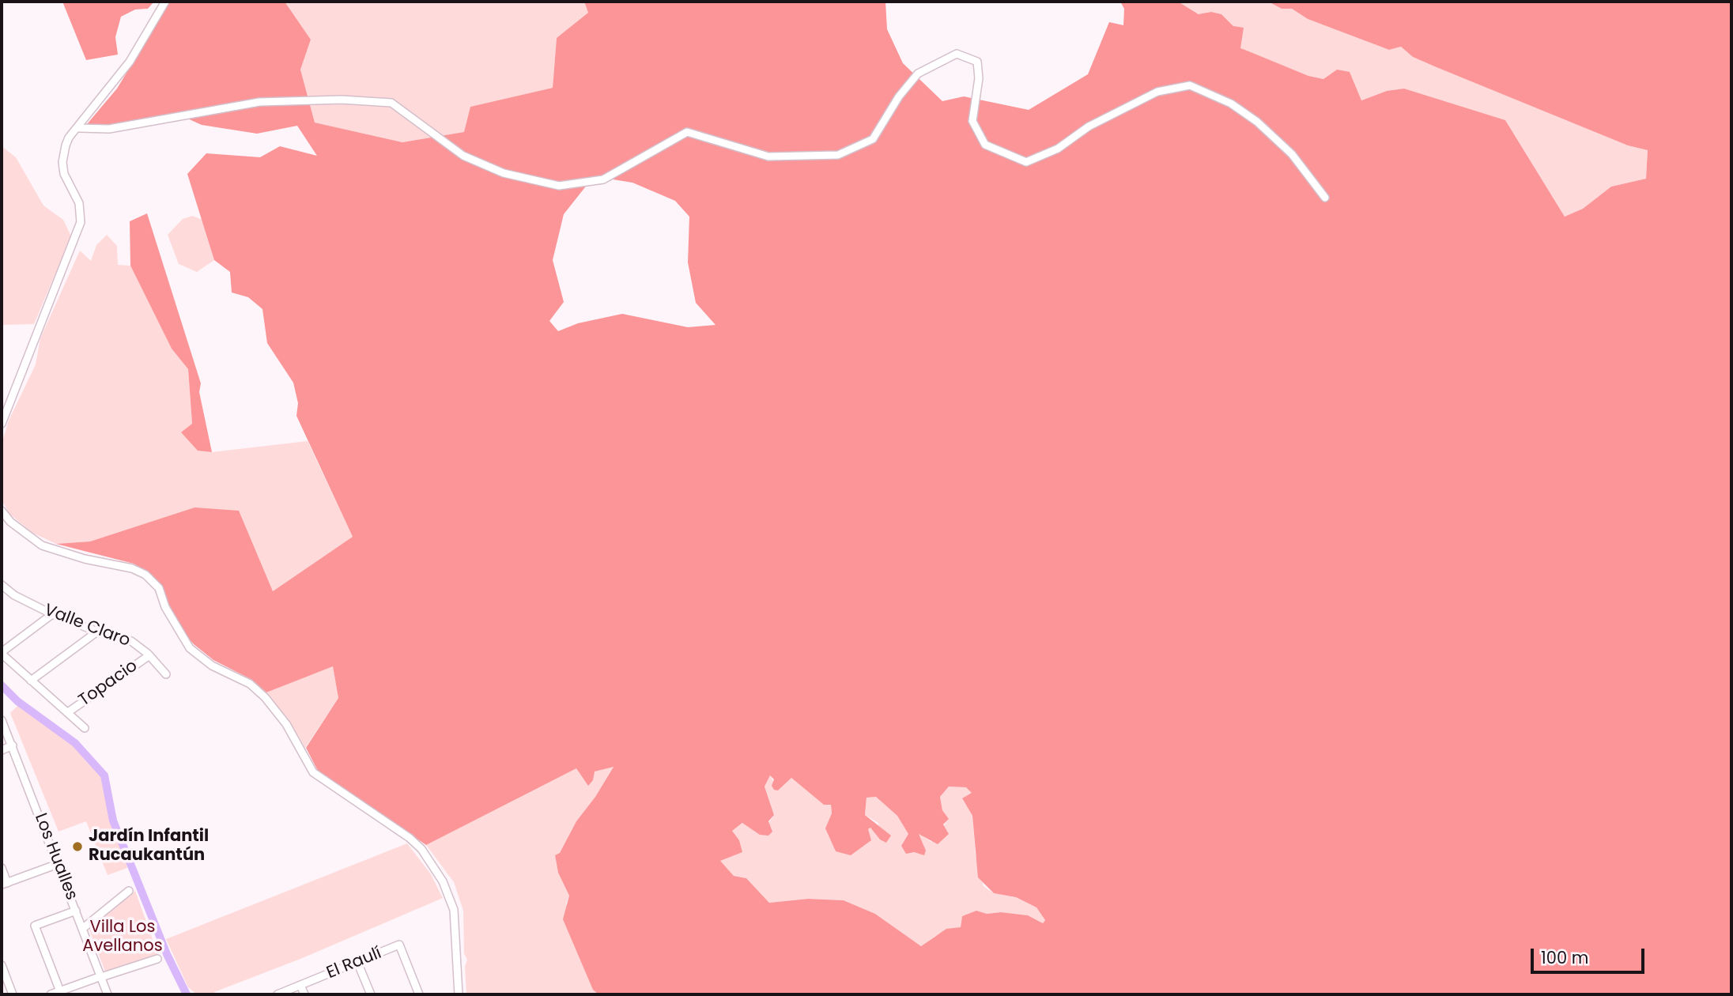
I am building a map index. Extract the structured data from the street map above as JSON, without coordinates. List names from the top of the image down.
{
  "streets": {
    "street": [
      "Valle Claro",
      "Topacio",
      "Los Hualles",
      "El Raulí"
    ]
  },
  "crossings": [
    ["Valle Claro", "Topacio"]
  ],
  "parks": ["Villa Los Avellanos"],
  "places": ["Jardín Infantil Rucaukantún"],
  "scale_bar": "100 m"
}
